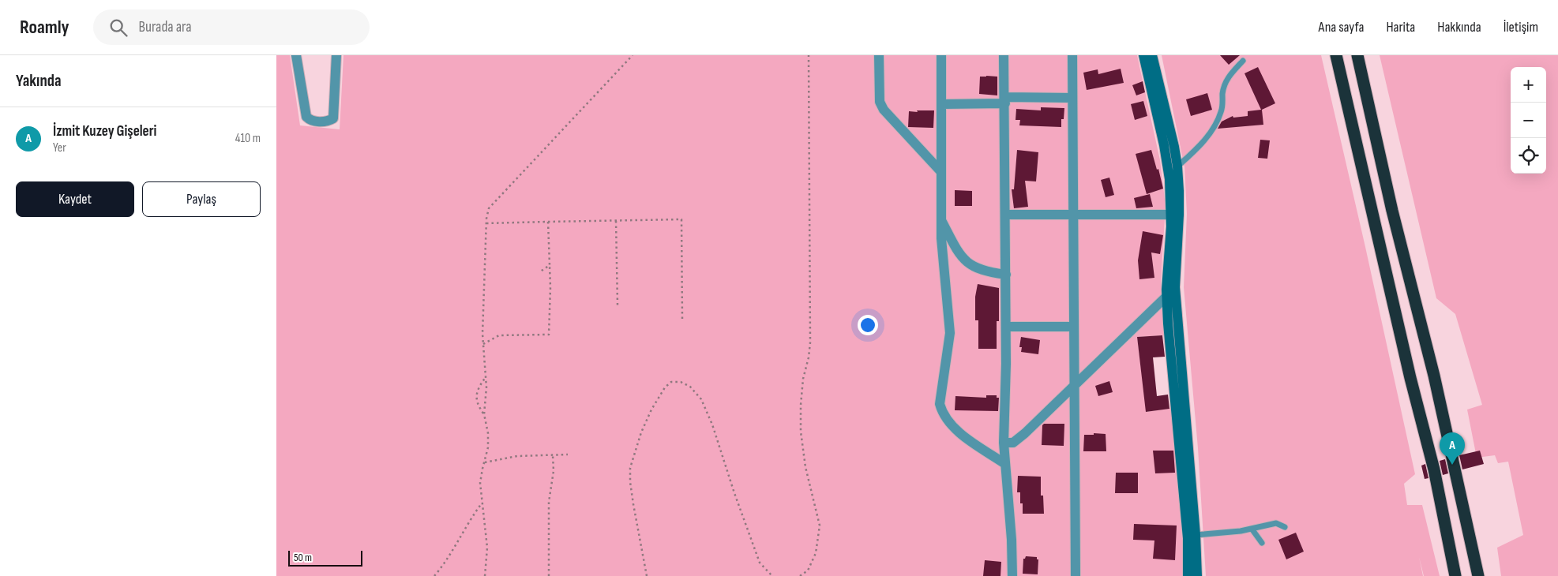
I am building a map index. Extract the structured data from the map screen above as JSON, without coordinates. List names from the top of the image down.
{
  "scale_bar": "50 m",
  "page": {
    "header": "Roamly",
    "search": "Burada ara",
    "nav": [
      "Ana sayfa",
      "Harita",
      "Hakkında",
      "İletişim"
    ],
    "heading": "Yakında",
    "map_buttons": ["+", "−"],
    "list": [
      {
        "mark": "A",
        "name": "İzmit Kuzey Gişeleri",
        "note": "Yer",
        "value": "410 m"
      }
    ],
    "buttons": ["Kaydet", "Paylaş"],
    "pins": "A",
    "scale": "50 m"
  }
}
